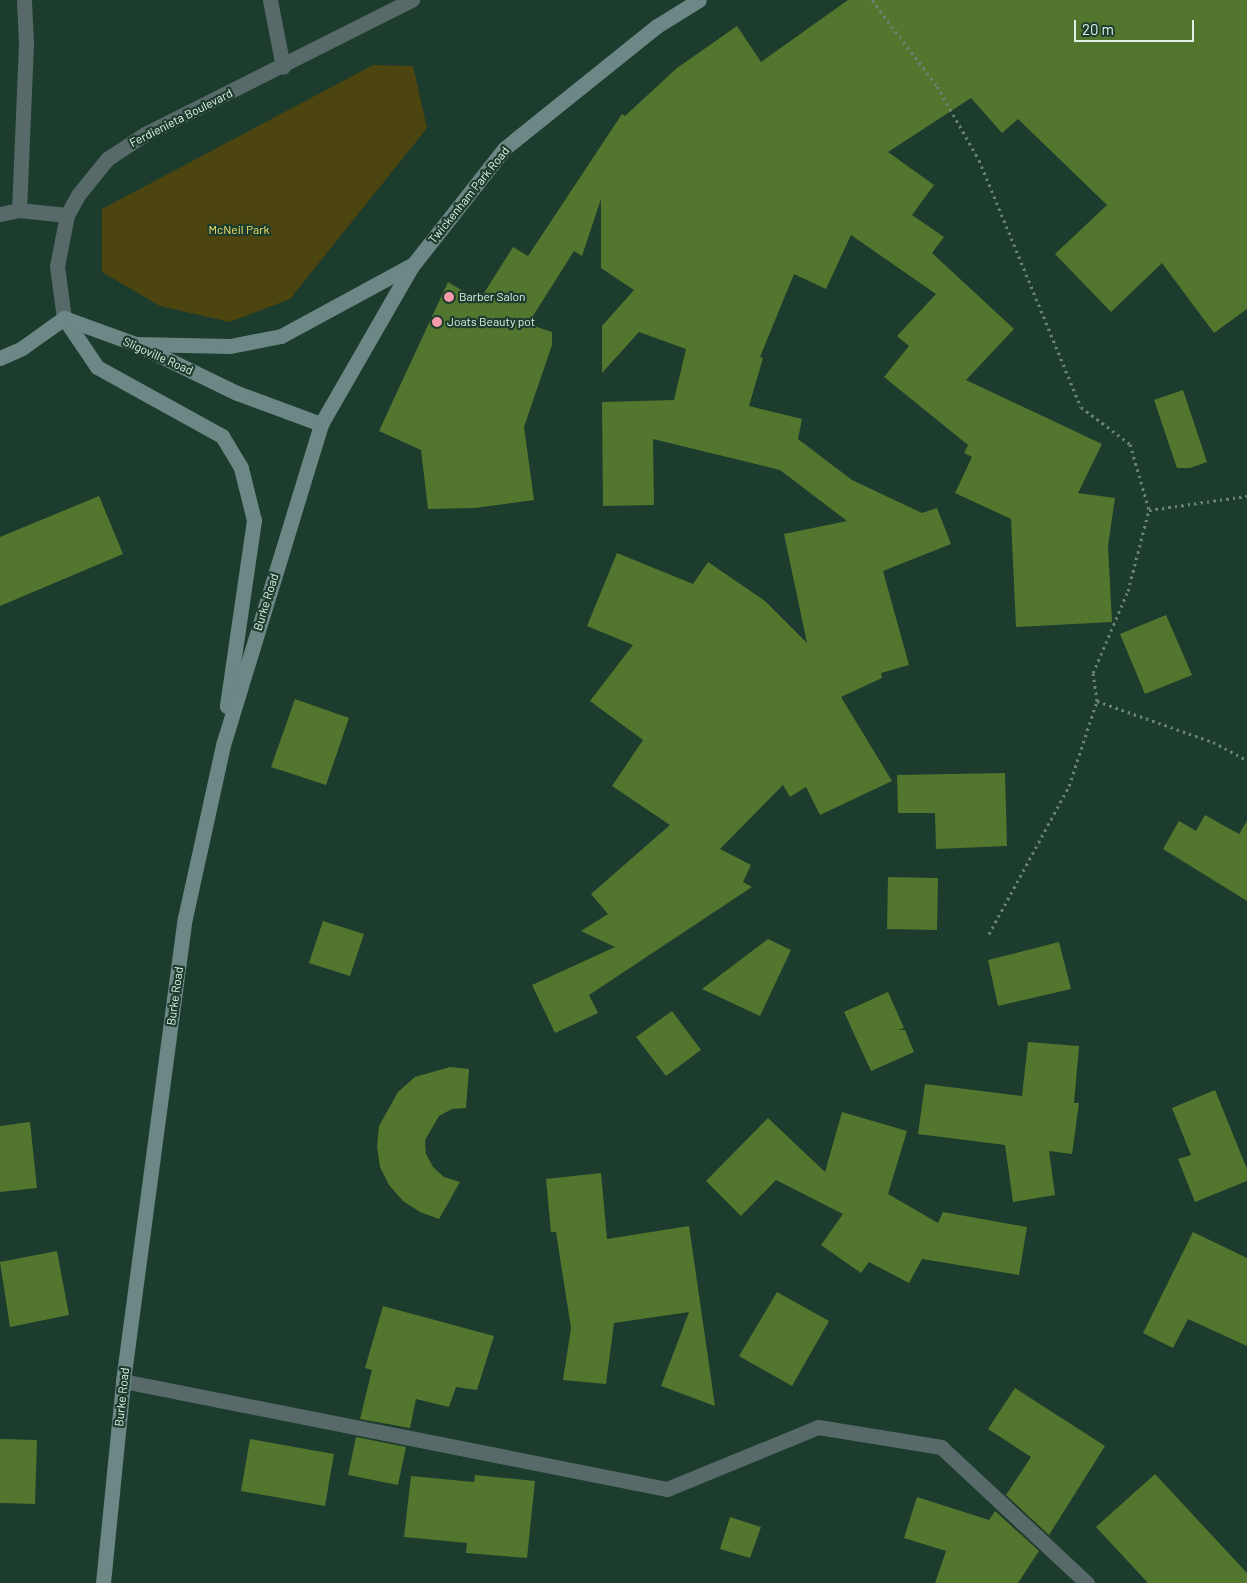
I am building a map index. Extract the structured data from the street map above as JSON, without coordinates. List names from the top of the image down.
{
  "streets": {
    "main road": ["Twickenham Park Road", "Sligoville Road", "Burke Road"],
    "street": ["Ferdienieta Boulevard"]
  },
  "crossings": [
    ["Ferdienieta Boulevard", "Sligoville Road"],
    ["Twickenham Park Road", "Sligoville Road"],
    ["Twickenham Park Road", "Burke Road"],
    ["Sligoville Road", "Burke Road"]
  ],
  "parks": ["McNeil Park"],
  "places": ["Barber Salon", "Joats Beauty pot"],
  "scale_bar": "20 m"
}
